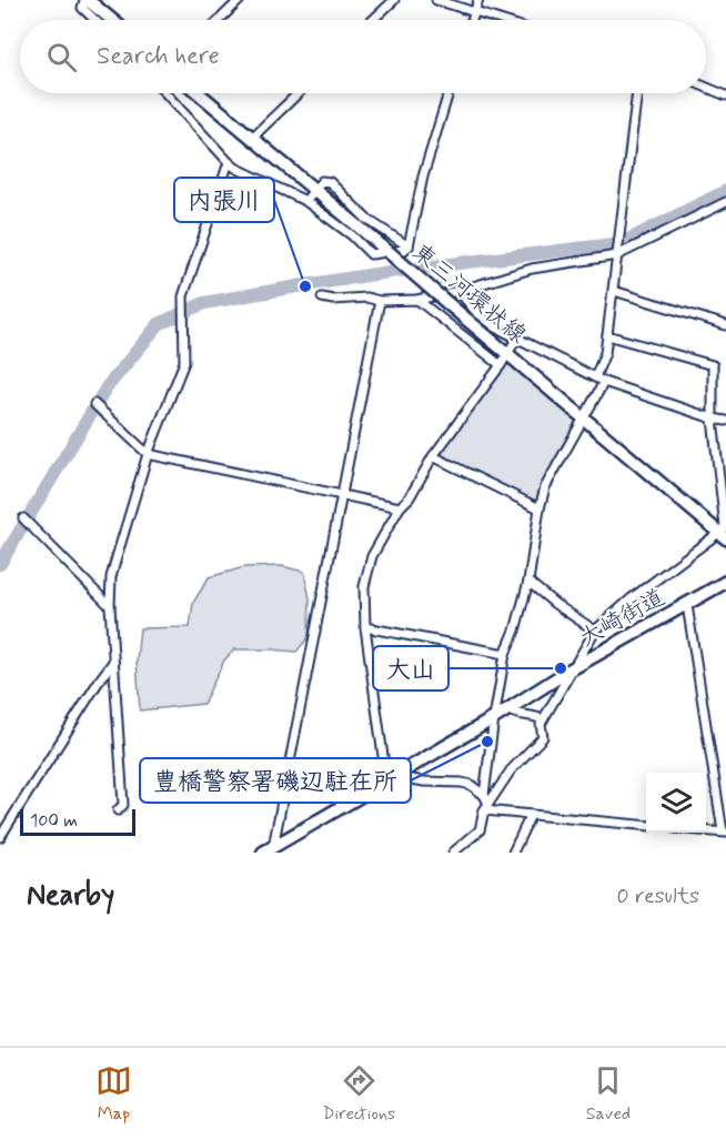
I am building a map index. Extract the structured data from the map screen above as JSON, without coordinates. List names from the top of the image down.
{
  "streets": {
    "main road": ["東三河環状線", "大崎街道"]
  },
  "places": ["内張川", "大山", "豊橋警察署磯辺駐在所"],
  "scale_bar": "100 m",
  "page": {
    "search": "Search here",
    "scale": "100 m",
    "heading": ["Nearby", "0 results"],
    "nav": ["Map", "Directions", "Saved"]
  }
}
